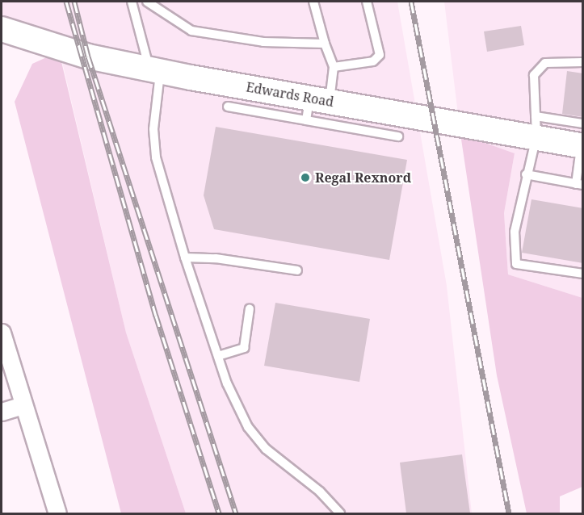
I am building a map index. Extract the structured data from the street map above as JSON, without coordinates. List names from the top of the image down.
{
  "streets": {
    "main road": ["Edwards Road"]
  },
  "places": ["Regal Rexnord"]
}
